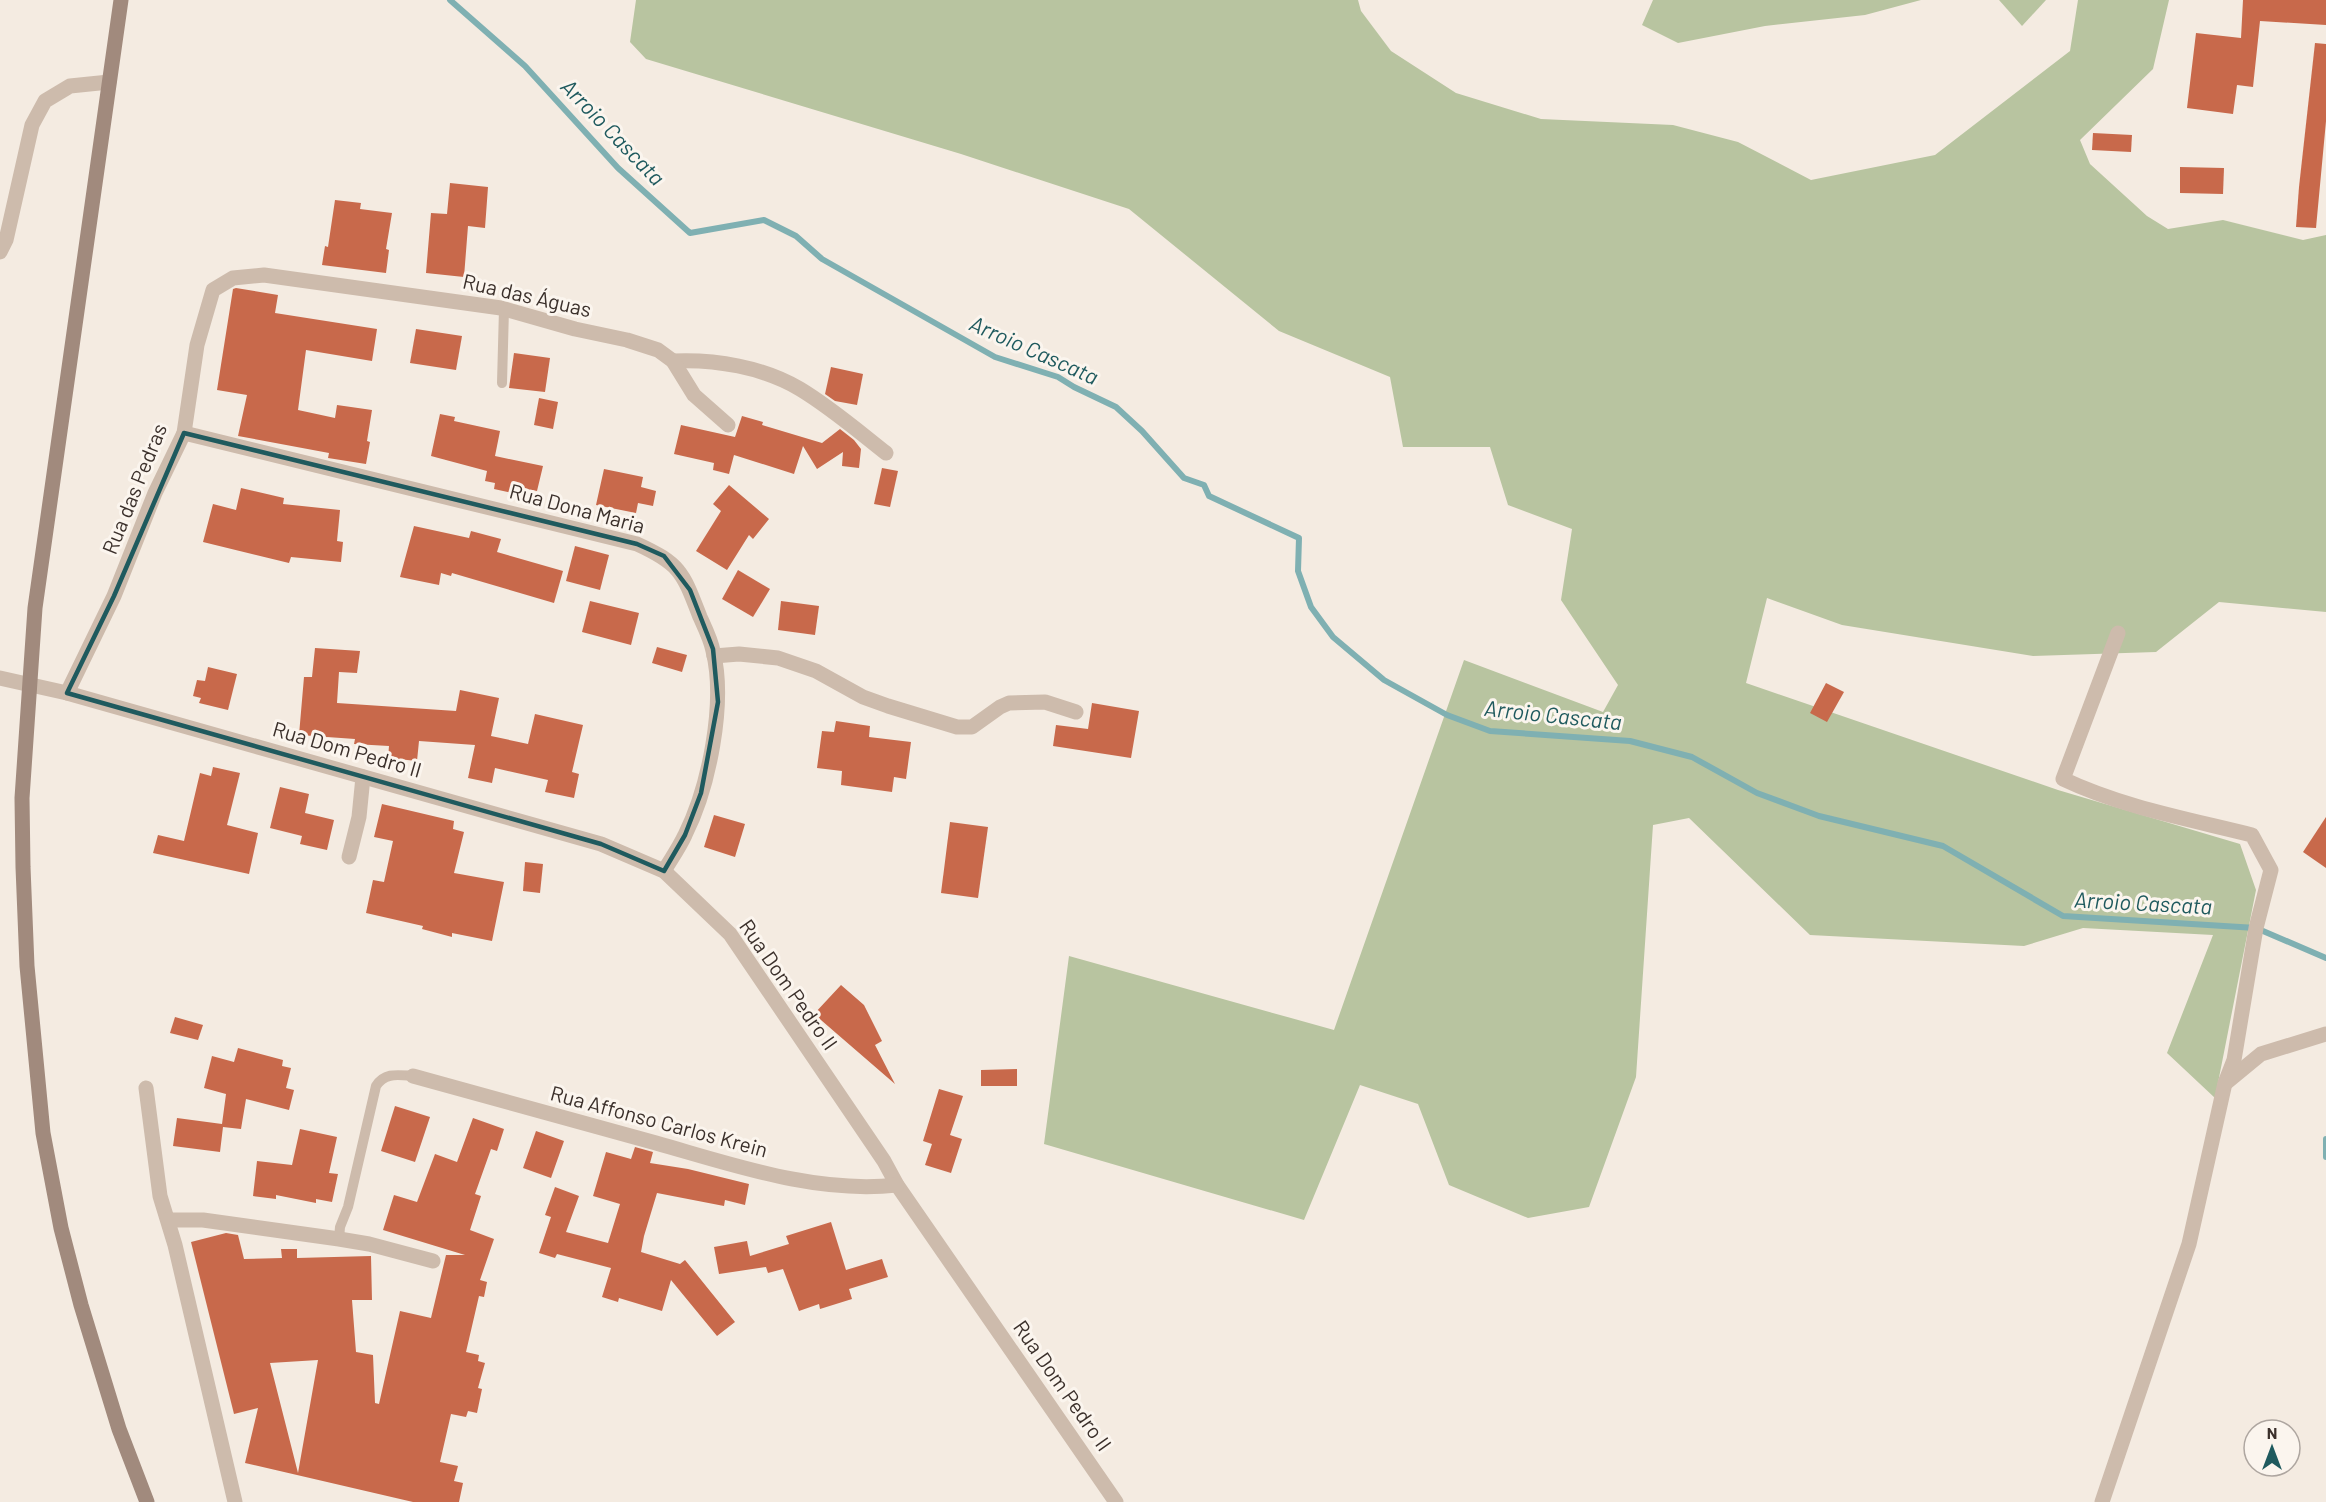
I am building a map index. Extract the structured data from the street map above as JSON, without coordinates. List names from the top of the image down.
{
  "streets": {
    "street": [
      "Rua das Águas",
      "Rua das Pedras",
      "Rua Dona Maria",
      "Rua Dom Pedro II",
      "Rua Affonso Carlos Krein"
    ]
  },
  "crossings": [
    ["Rua das Águas", "Rua das Pedras"],
    ["Rua das Pedras", "Rua Dona Maria"],
    ["Rua das Pedras", "Rua Dom Pedro II"],
    ["Rua Dona Maria", "Rua Dom Pedro II"],
    ["Rua Dom Pedro II", "Rua Affonso Carlos Krein"]
  ],
  "water": ["Arroio Cascata"],
  "north": "top"
}
